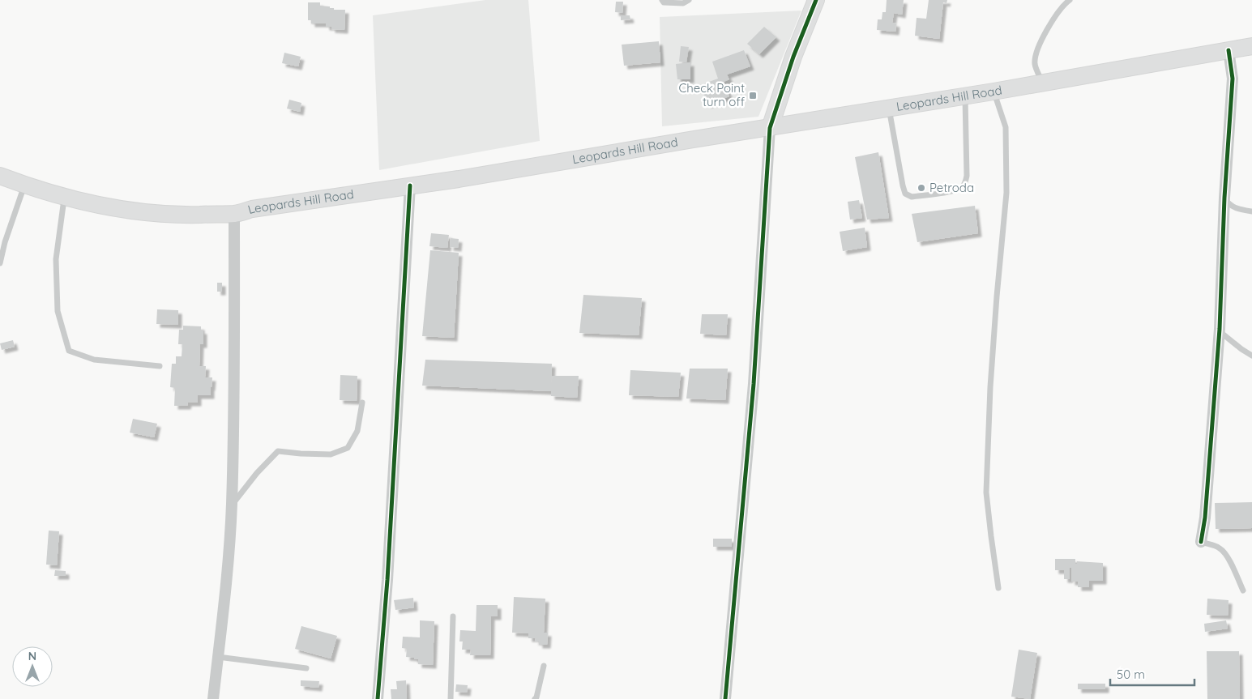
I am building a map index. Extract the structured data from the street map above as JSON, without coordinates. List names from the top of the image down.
{
  "streets": {
    "main road": ["Leopards Hill Road"]
  },
  "places": {
    "transit": ["Check Point turn off"],
    "other": ["Petroda"]
  },
  "scale_bar": "50 m",
  "north": "top"
}
